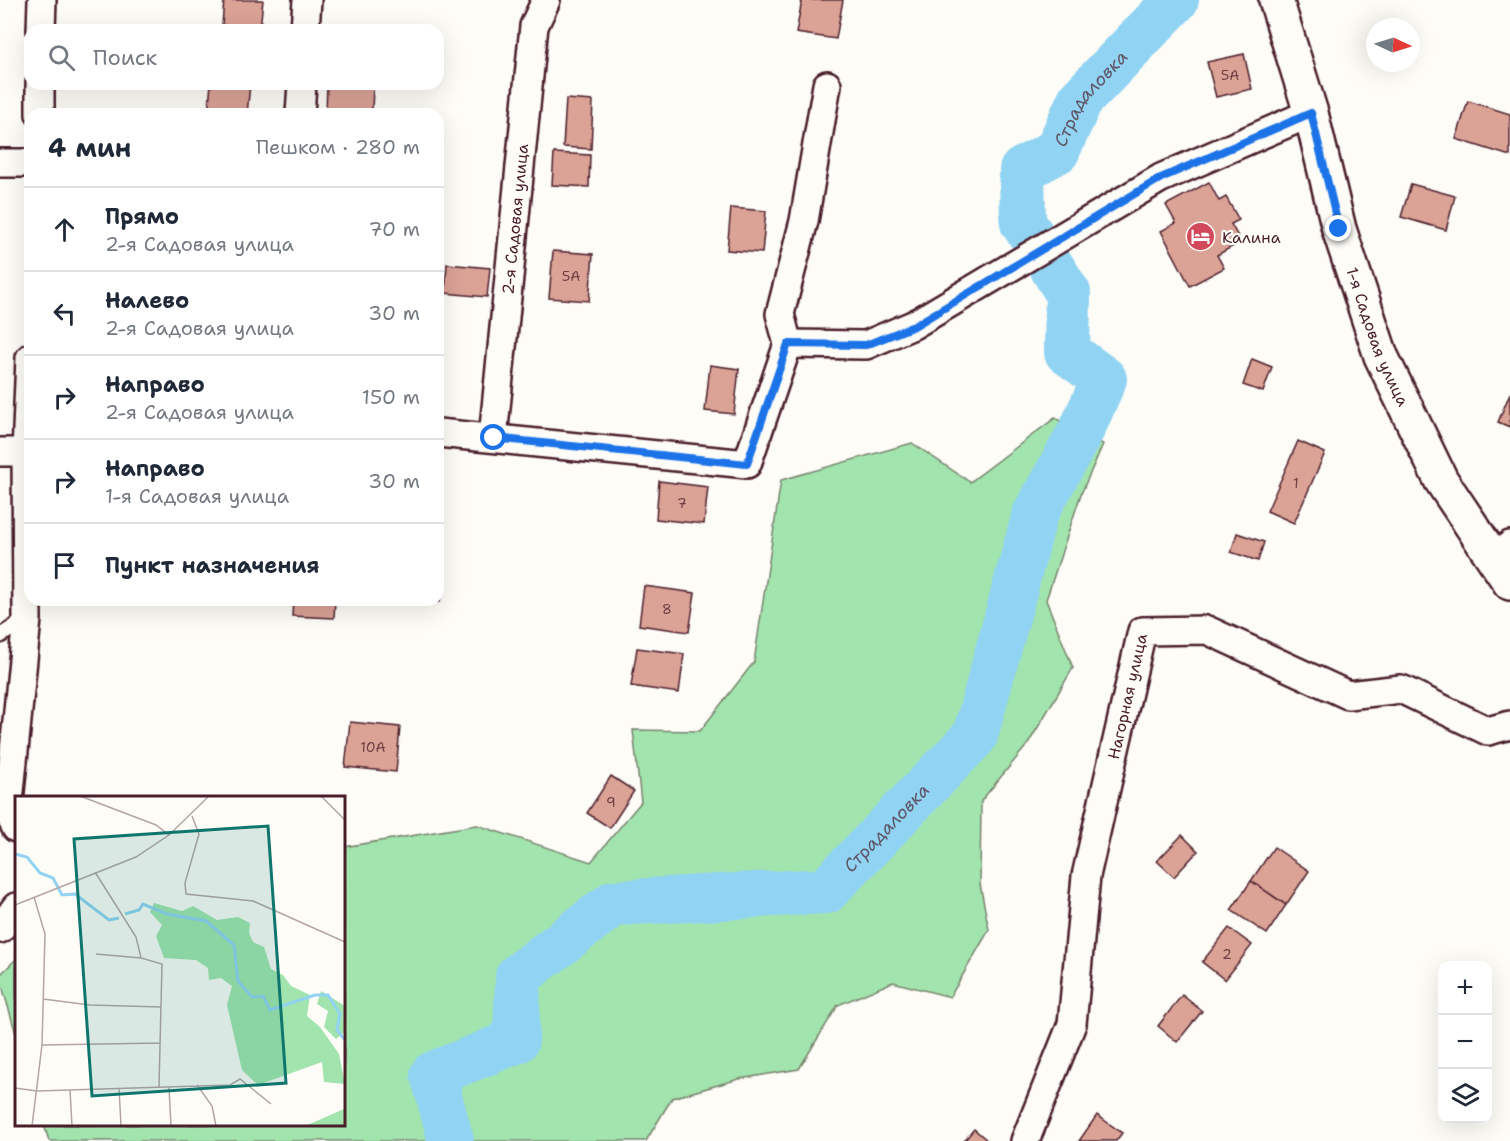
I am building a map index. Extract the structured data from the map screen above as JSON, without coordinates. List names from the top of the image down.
{
  "streets": {
    "street": ["2-я Садовая улица", "1-я Садовая улица", "Нагорная улица"]
  },
  "water": ["Страдаловка"],
  "places": {
    "hotel": ["Калина"]
  },
  "house_numbers": [
    "5А",
    "5А",
    "1",
    "7",
    "8",
    "10А",
    "9",
    "2"
  ],
  "north": "right",
  "page": {
    "search": "Поиск",
    "heading": ["4 мин", "Пешком · 280 m"],
    "list": [
      ["Прямо", "2-я Садовая улица", "70 m"],
      ["Налево", "2-я Садовая улица", "30 m"],
      ["Направо", "2-я Садовая улица", "150 m"],
      ["Направо", "1-я Садовая улица", "30 m"],
      "Пункт назначения"
    ],
    "map_buttons": ["+", "−"]
  }
}
